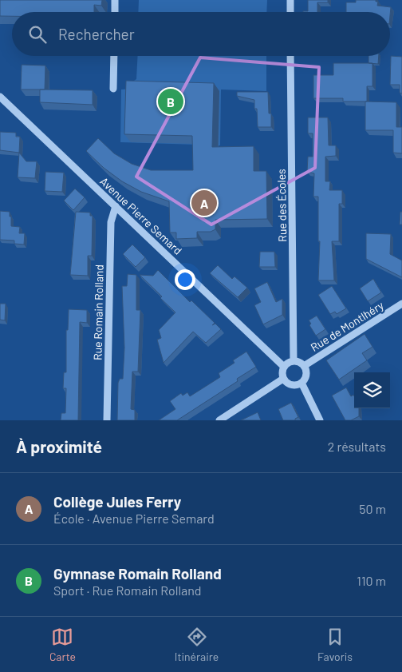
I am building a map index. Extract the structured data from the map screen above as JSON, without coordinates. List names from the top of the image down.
{
  "streets": {
    "street": [
      "Rue des Écoles",
      "Avenue Pierre Semard",
      "Rue Romain Rolland",
      "Rue de Montlhéry"
    ]
  },
  "crossings": [
    ["Rue des Écoles", "Avenue Pierre Semard"],
    ["Rue des Écoles", "Rue de Montlhéry"],
    ["Avenue Pierre Semard", "Rue Romain Rolland"],
    ["Avenue Pierre Semard", "Rue de Montlhéry"]
  ],
  "page": {
    "search": "Rechercher",
    "pins": ["B", "A"],
    "heading": ["À proximité", "2 résultats"],
    "list": [
      {
        "mark": "A",
        "name": "Collège Jules Ferry",
        "note": "École · Avenue Pierre Semard",
        "value": "50 m"
      },
      {
        "mark": "B",
        "name": "Gymnase Romain Rolland",
        "note": "Sport · Rue Romain Rolland",
        "value": "110 m"
      }
    ],
    "nav": ["Carte", "Itinéraire", "Favoris"]
  }
}
